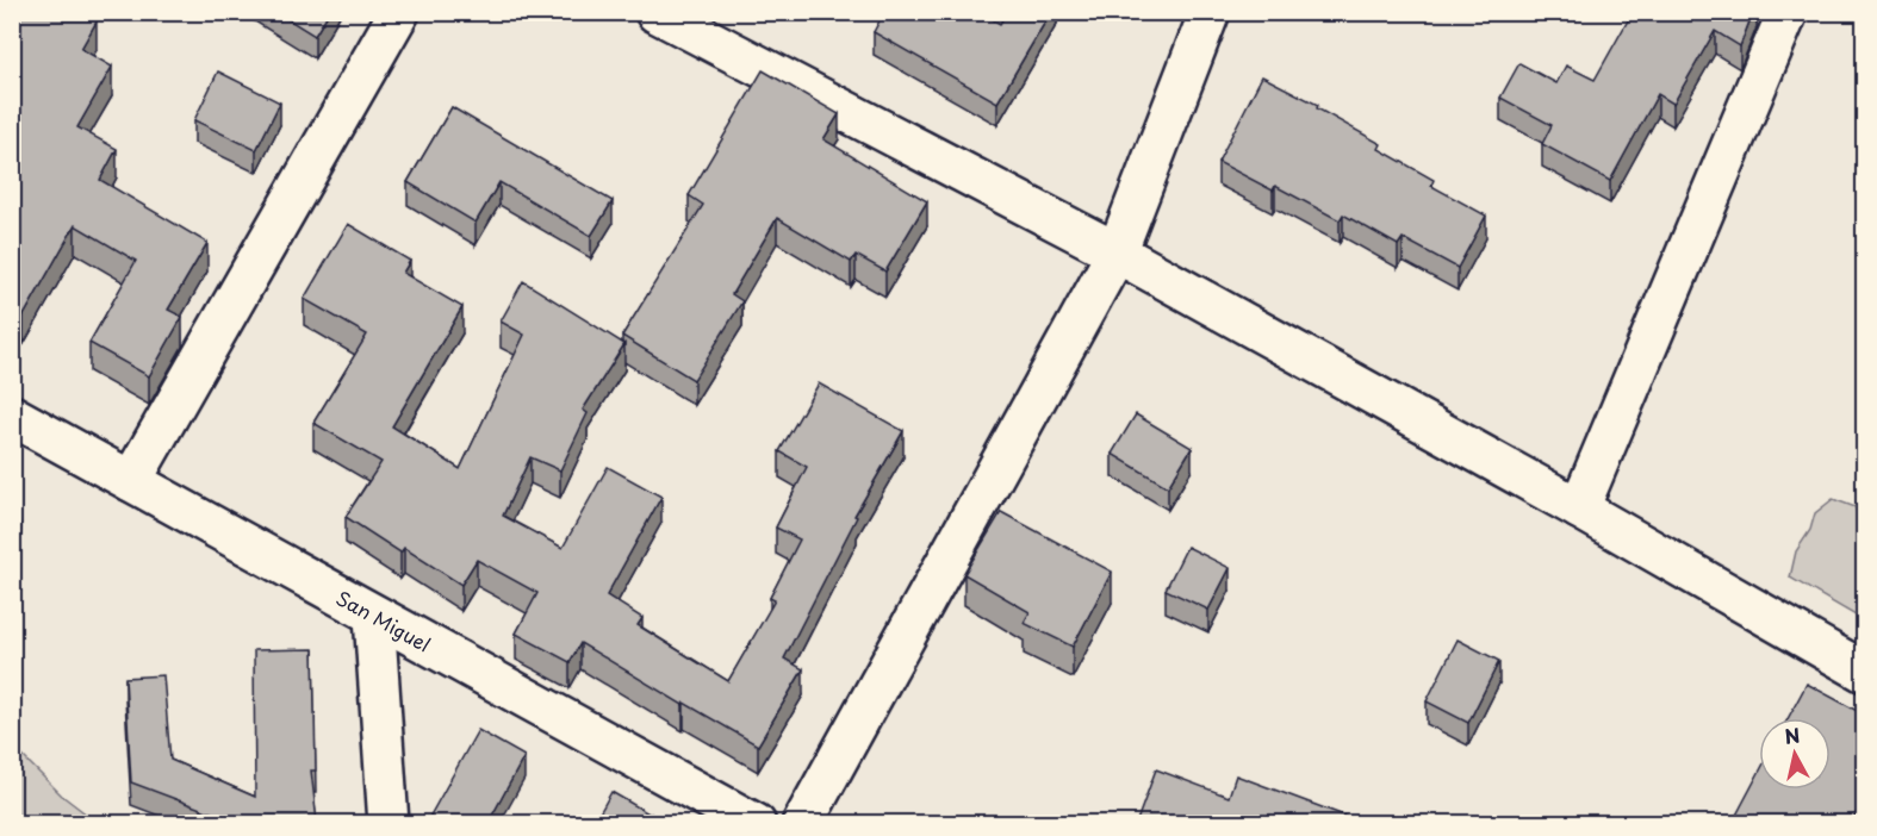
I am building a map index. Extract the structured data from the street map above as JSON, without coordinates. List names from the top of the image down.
{
  "streets": {
    "street": ["San Miguel"]
  },
  "north": "top"
}
